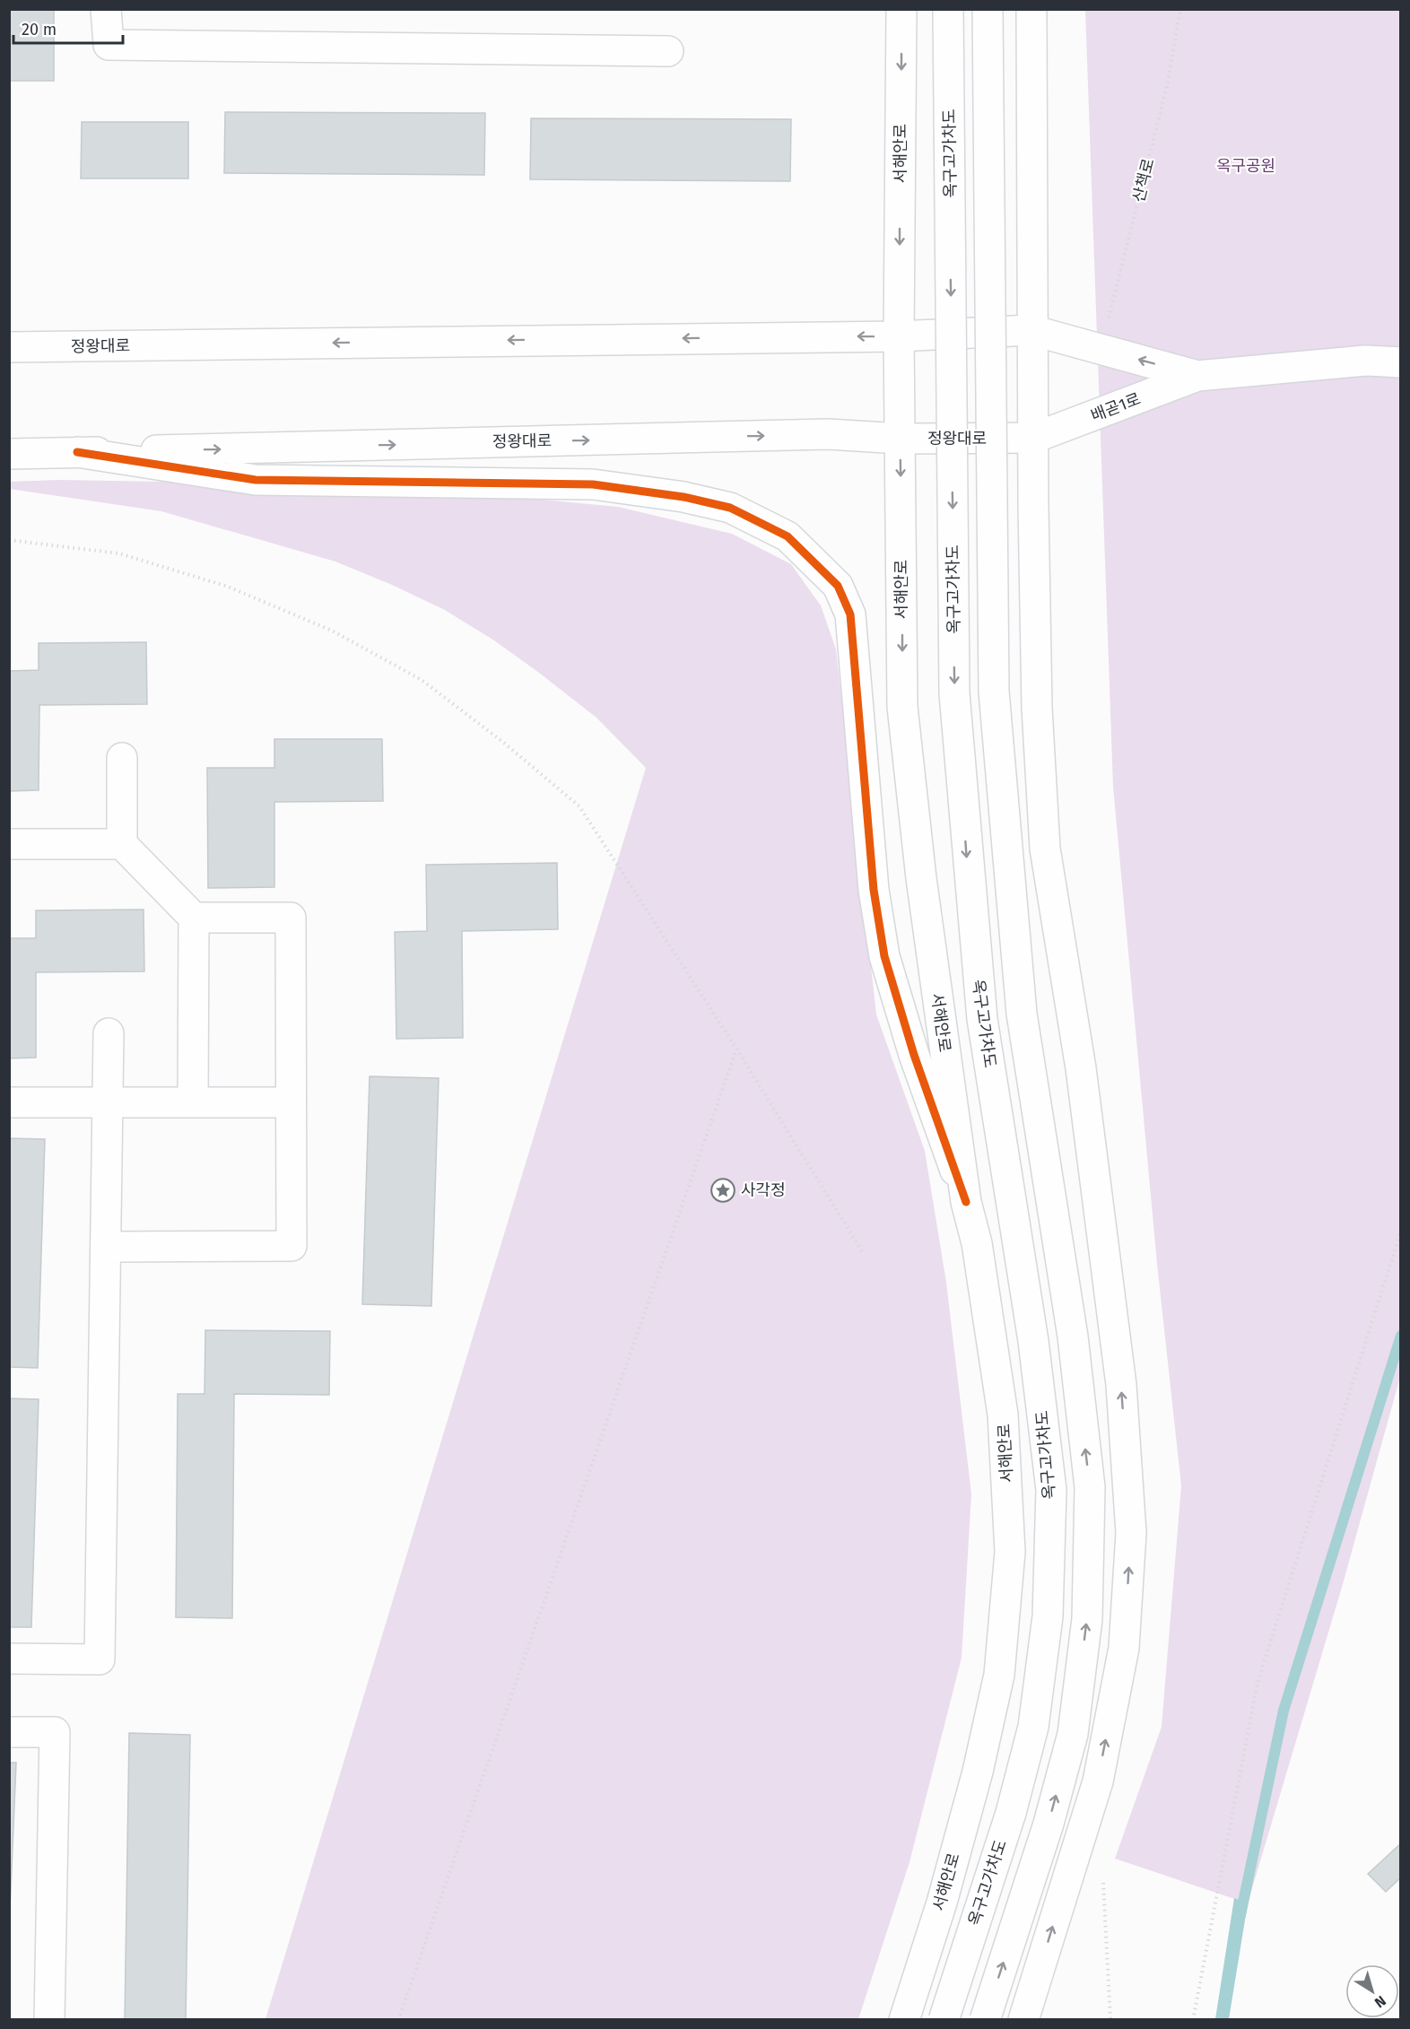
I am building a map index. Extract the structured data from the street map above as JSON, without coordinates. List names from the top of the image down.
{
  "streets": {
    "main road": [
      "서해안로",
      "옥구고가차도",
      "정왕대로",
      "배곧1로"
    ],
    "path": ["산책로"]
  },
  "crossings": [
    ["서해안로", "정왕대로"],
    ["산책로", "배곧1로"],
    ["정왕대로", "배곧1로"]
  ],
  "parks": ["옥구공원"],
  "places": {
    "place": ["사각정"]
  },
  "scale_bar": "20 m",
  "north": "bottom right"
}
